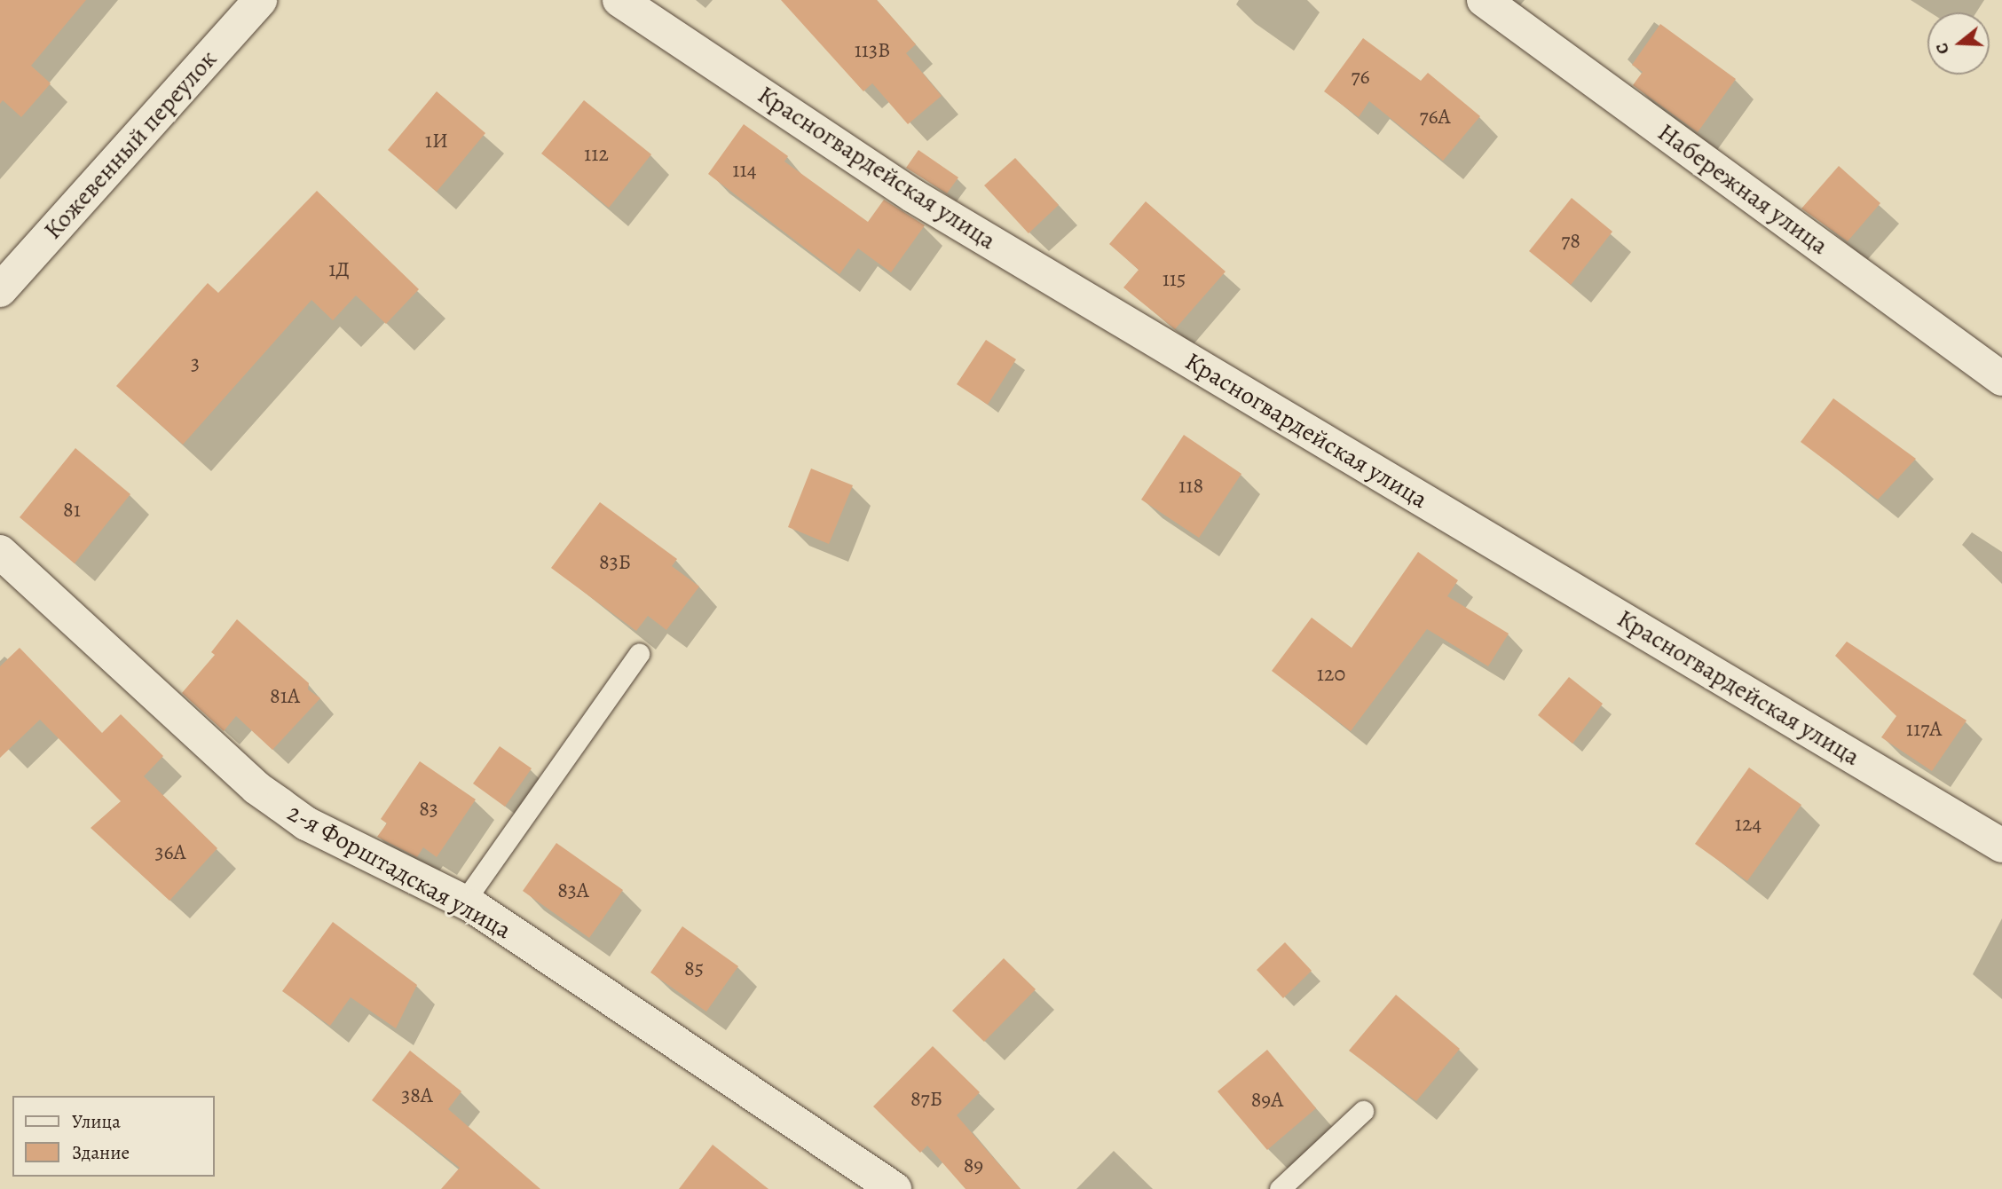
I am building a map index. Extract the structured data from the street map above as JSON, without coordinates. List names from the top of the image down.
{
  "streets": {
    "street": [
      "Кожевенный переулок",
      "Красногвардейская улица",
      "Набережная улица",
      "2-я Форштадская улица"
    ]
  },
  "house_numbers": [
    "113В",
    "76",
    "76А",
    "1И",
    "112",
    "114",
    "78",
    "1Д",
    "115",
    "3",
    "118",
    "81",
    "83Б",
    "120",
    "81А",
    "117А",
    "83",
    "124",
    "36А",
    "83А",
    "85",
    "38А",
    "87Б",
    "89А",
    "89"
  ],
  "legend": ["Улица", "Здание"],
  "north": "left"
}
